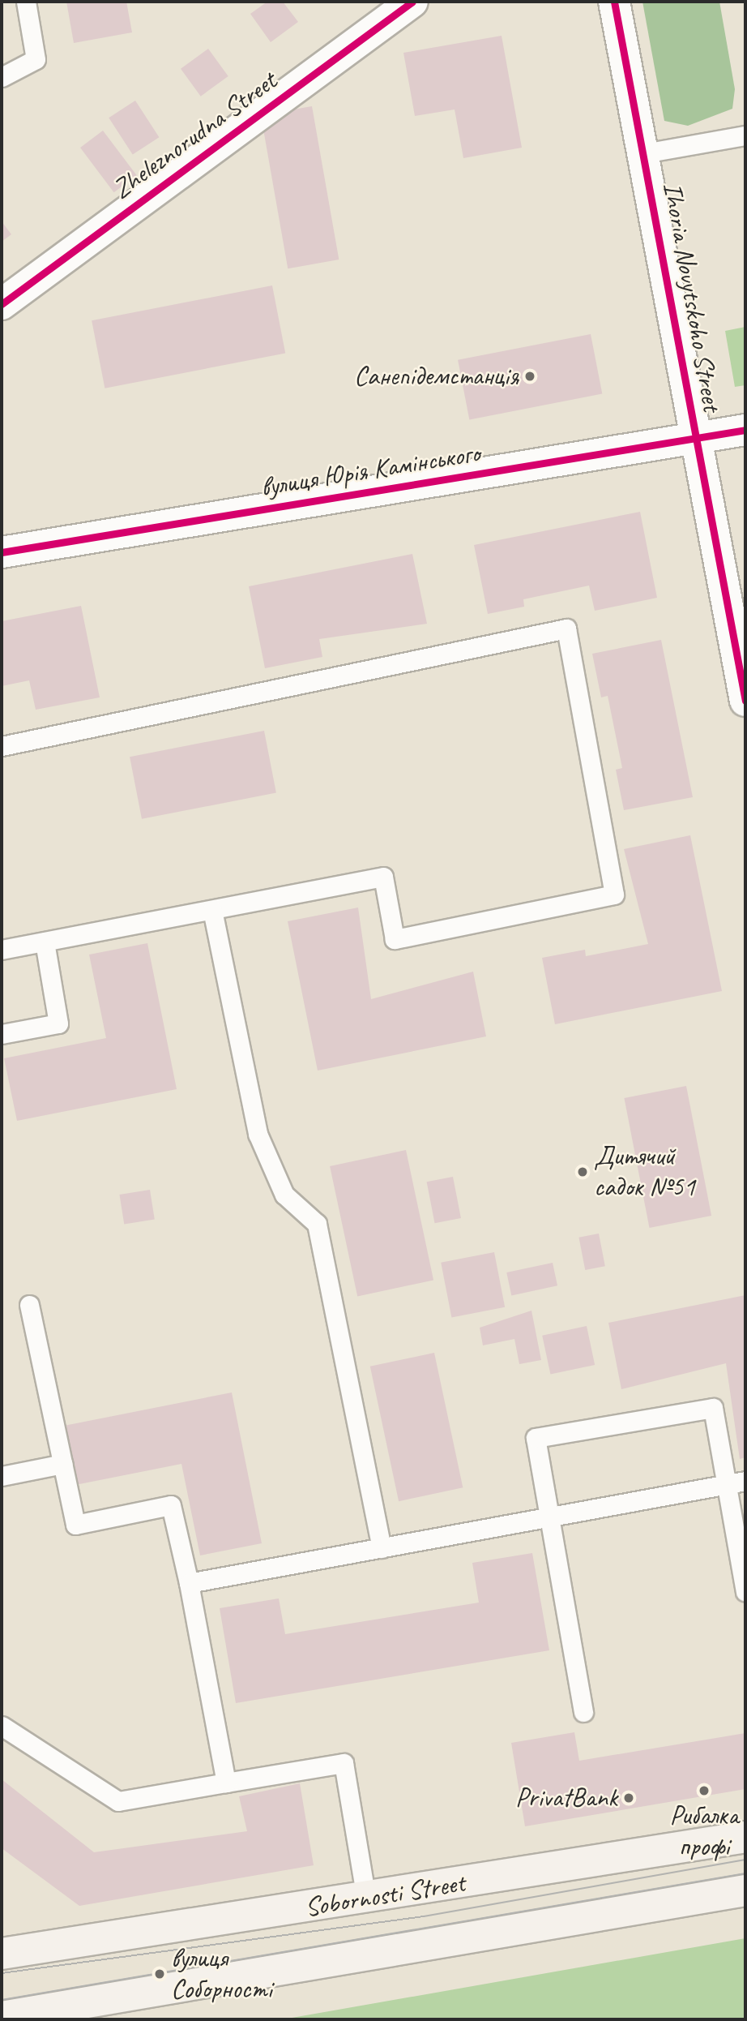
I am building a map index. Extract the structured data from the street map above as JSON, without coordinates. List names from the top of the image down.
{
  "streets": {
    "main road": ["Sobornosti Street"],
    "street": ["Zheleznorudna Street", "Ihoria Novytskoho Street", "вулиця Юрія Камінського"]
  },
  "crossings": [
    ["Ihoria Novytskoho Street", "вулиця Юрія Камінського"]
  ],
  "places": [
    "Санепідемстанція",
    "Дитячий садок №51",
    "Рибалка профі",
    "PrivatBank",
    "вулиця Соборності"
  ]
}
